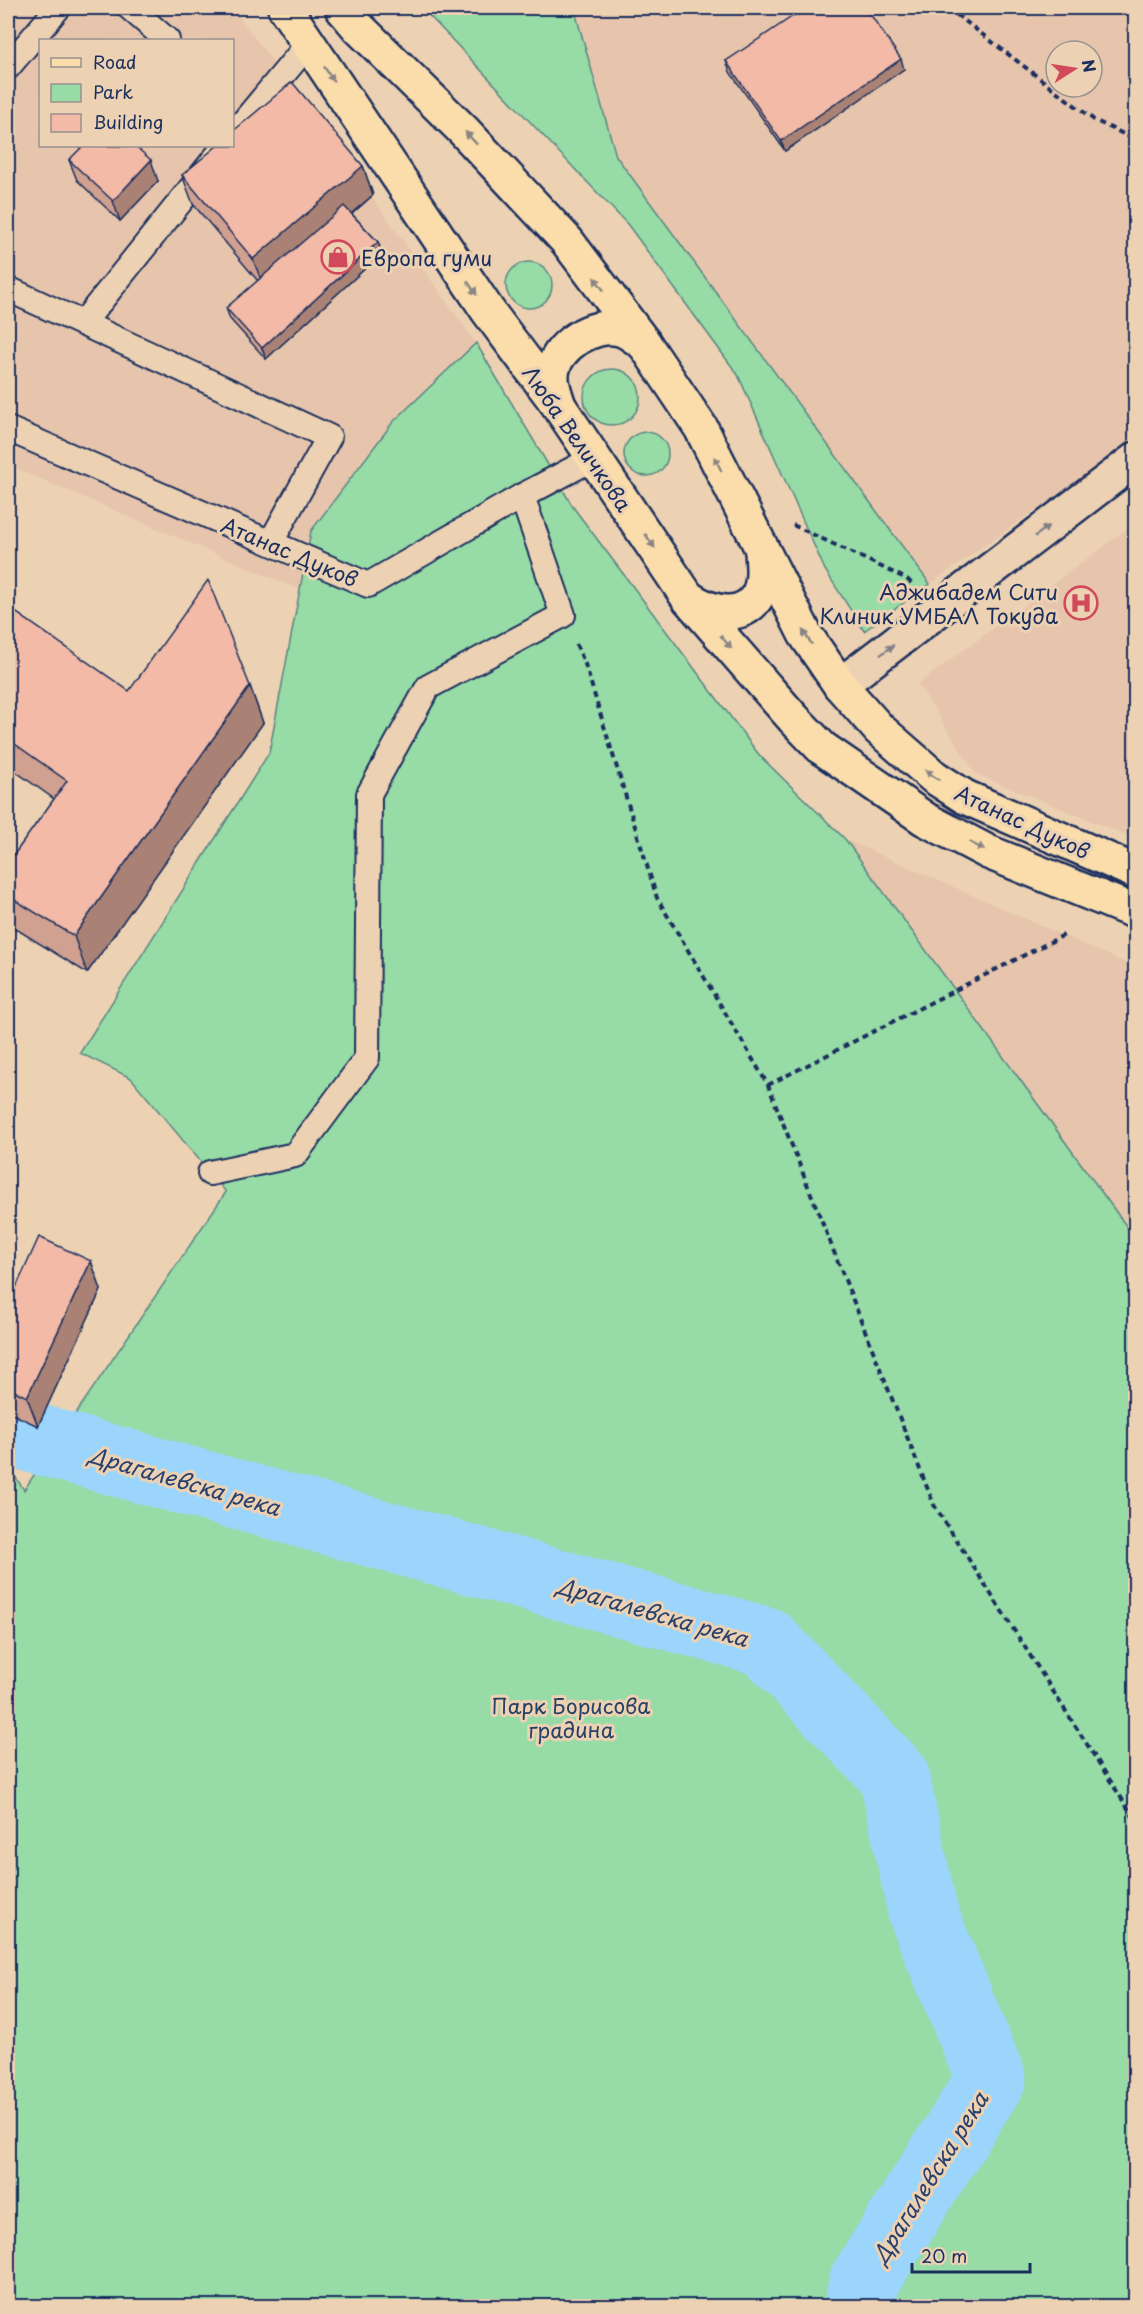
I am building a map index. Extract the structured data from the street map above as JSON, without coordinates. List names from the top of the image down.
{
  "streets": {
    "main road": ["Люба Величкова", "Атанас Дуков"]
  },
  "crossings": [
    ["Люба Величкова", "Атанас Дуков"]
  ],
  "water": ["Драгалевска река"],
  "parks": ["Парк Борисова градина"],
  "places": {
    "shop": ["Европа гуми"],
    "hospital": ["Аджибадем Сити Клиник УМБАЛ Токуда"]
  },
  "legend": ["Road", "Park", "Building"],
  "scale_bar": "20 m",
  "north": "right"
}
